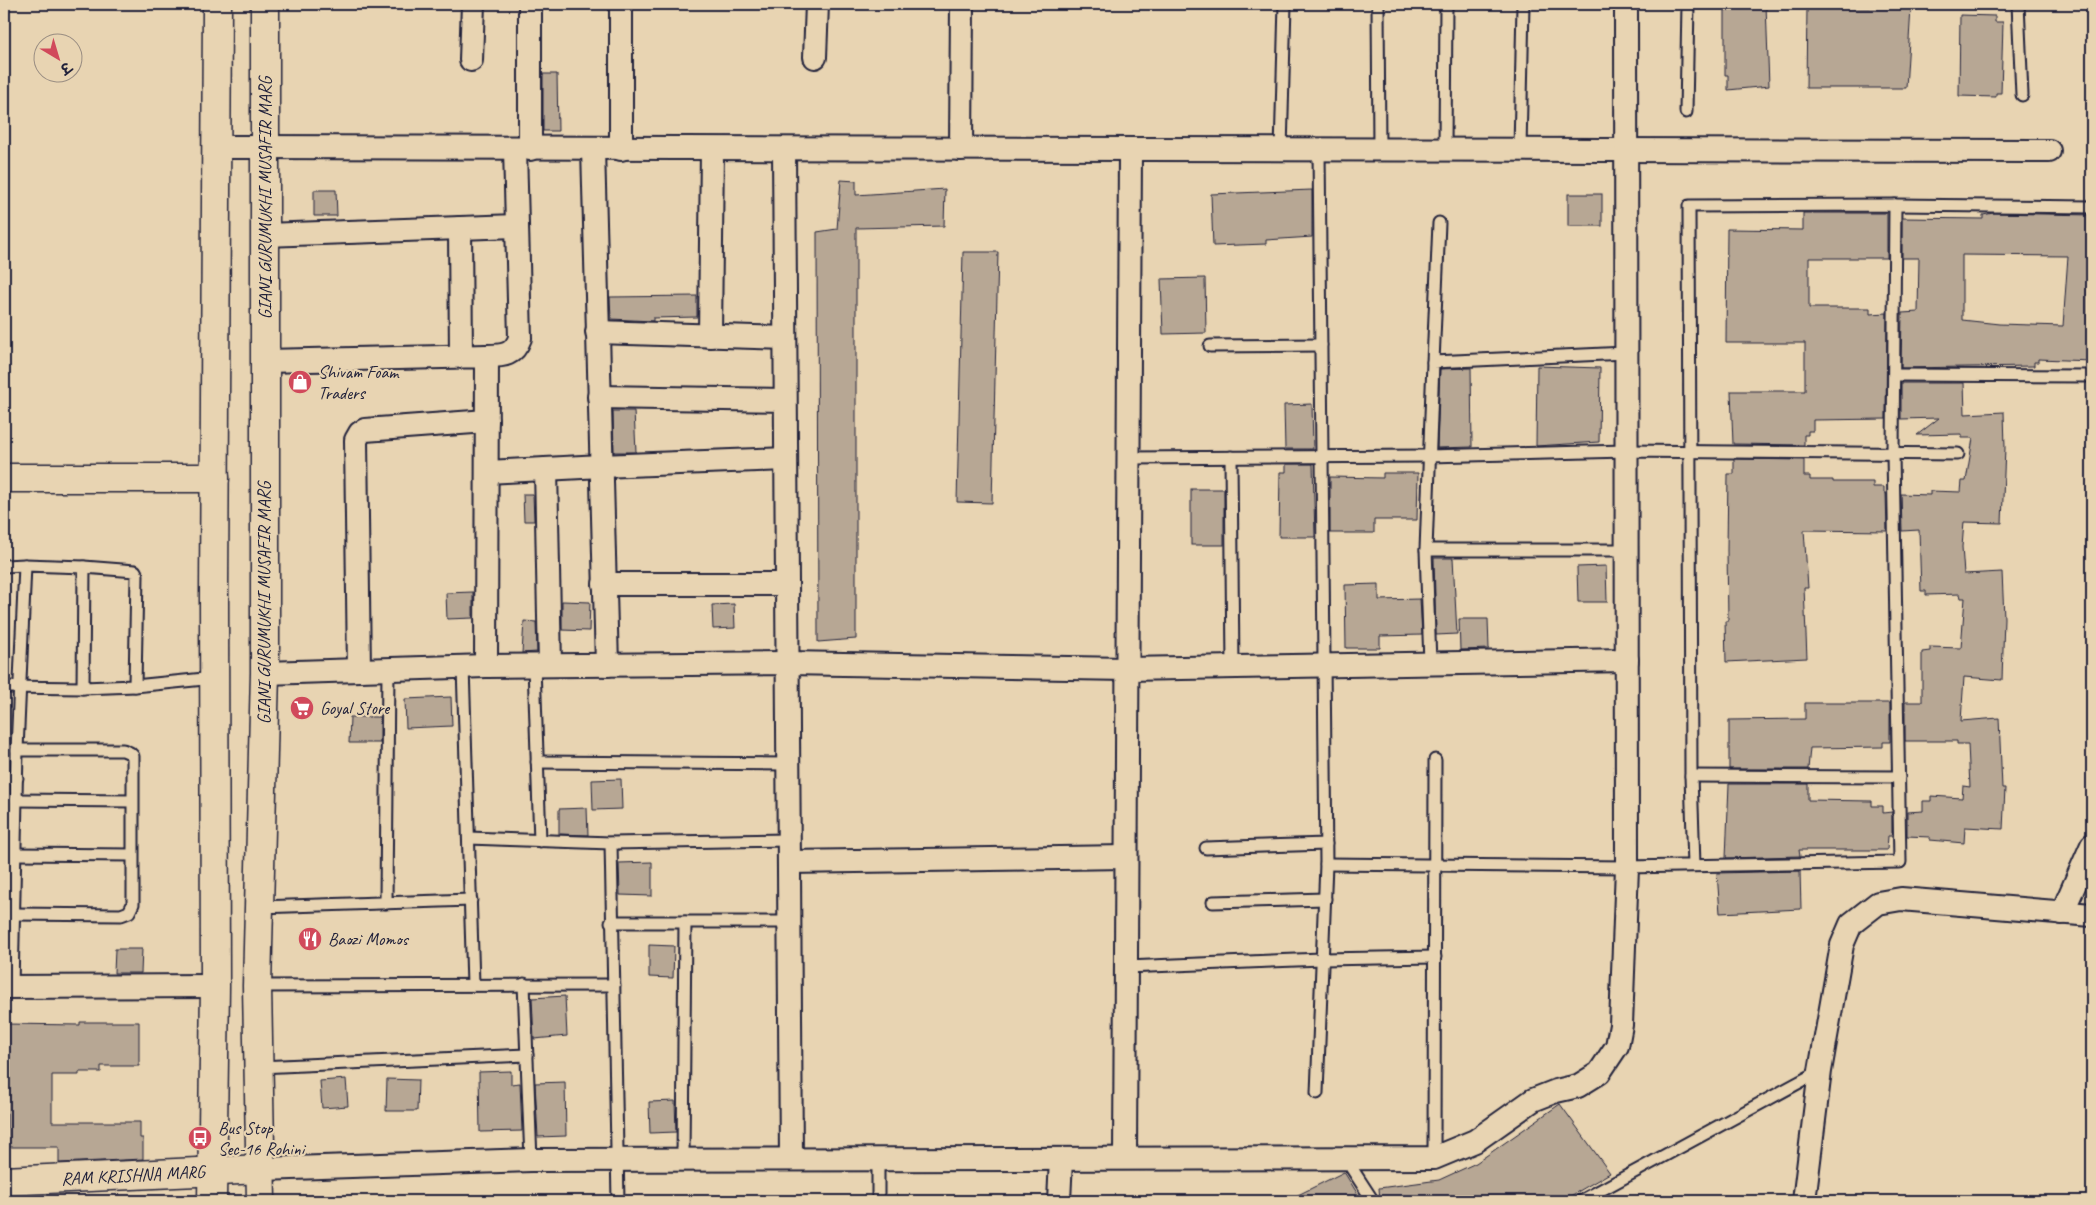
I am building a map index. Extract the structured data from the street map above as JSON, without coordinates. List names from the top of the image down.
{
  "streets": {
    "street": ["GIANI GURUMUKHI MUSAFIR MARG", "RAM KRISHNA MARG"]
  },
  "crossings": [
    ["GIANI GURUMUKHI MUSAFIR MARG", "RAM KRISHNA MARG"]
  ],
  "places": {
    "shop": ["Shivam Foam Traders"],
    "supermarket": ["Goyal Store"],
    "restaurant": ["Baozi Momos"],
    "bus stop": ["Bus Stop Sec-16 Rohini"]
  },
  "north": "bottom right"
}
